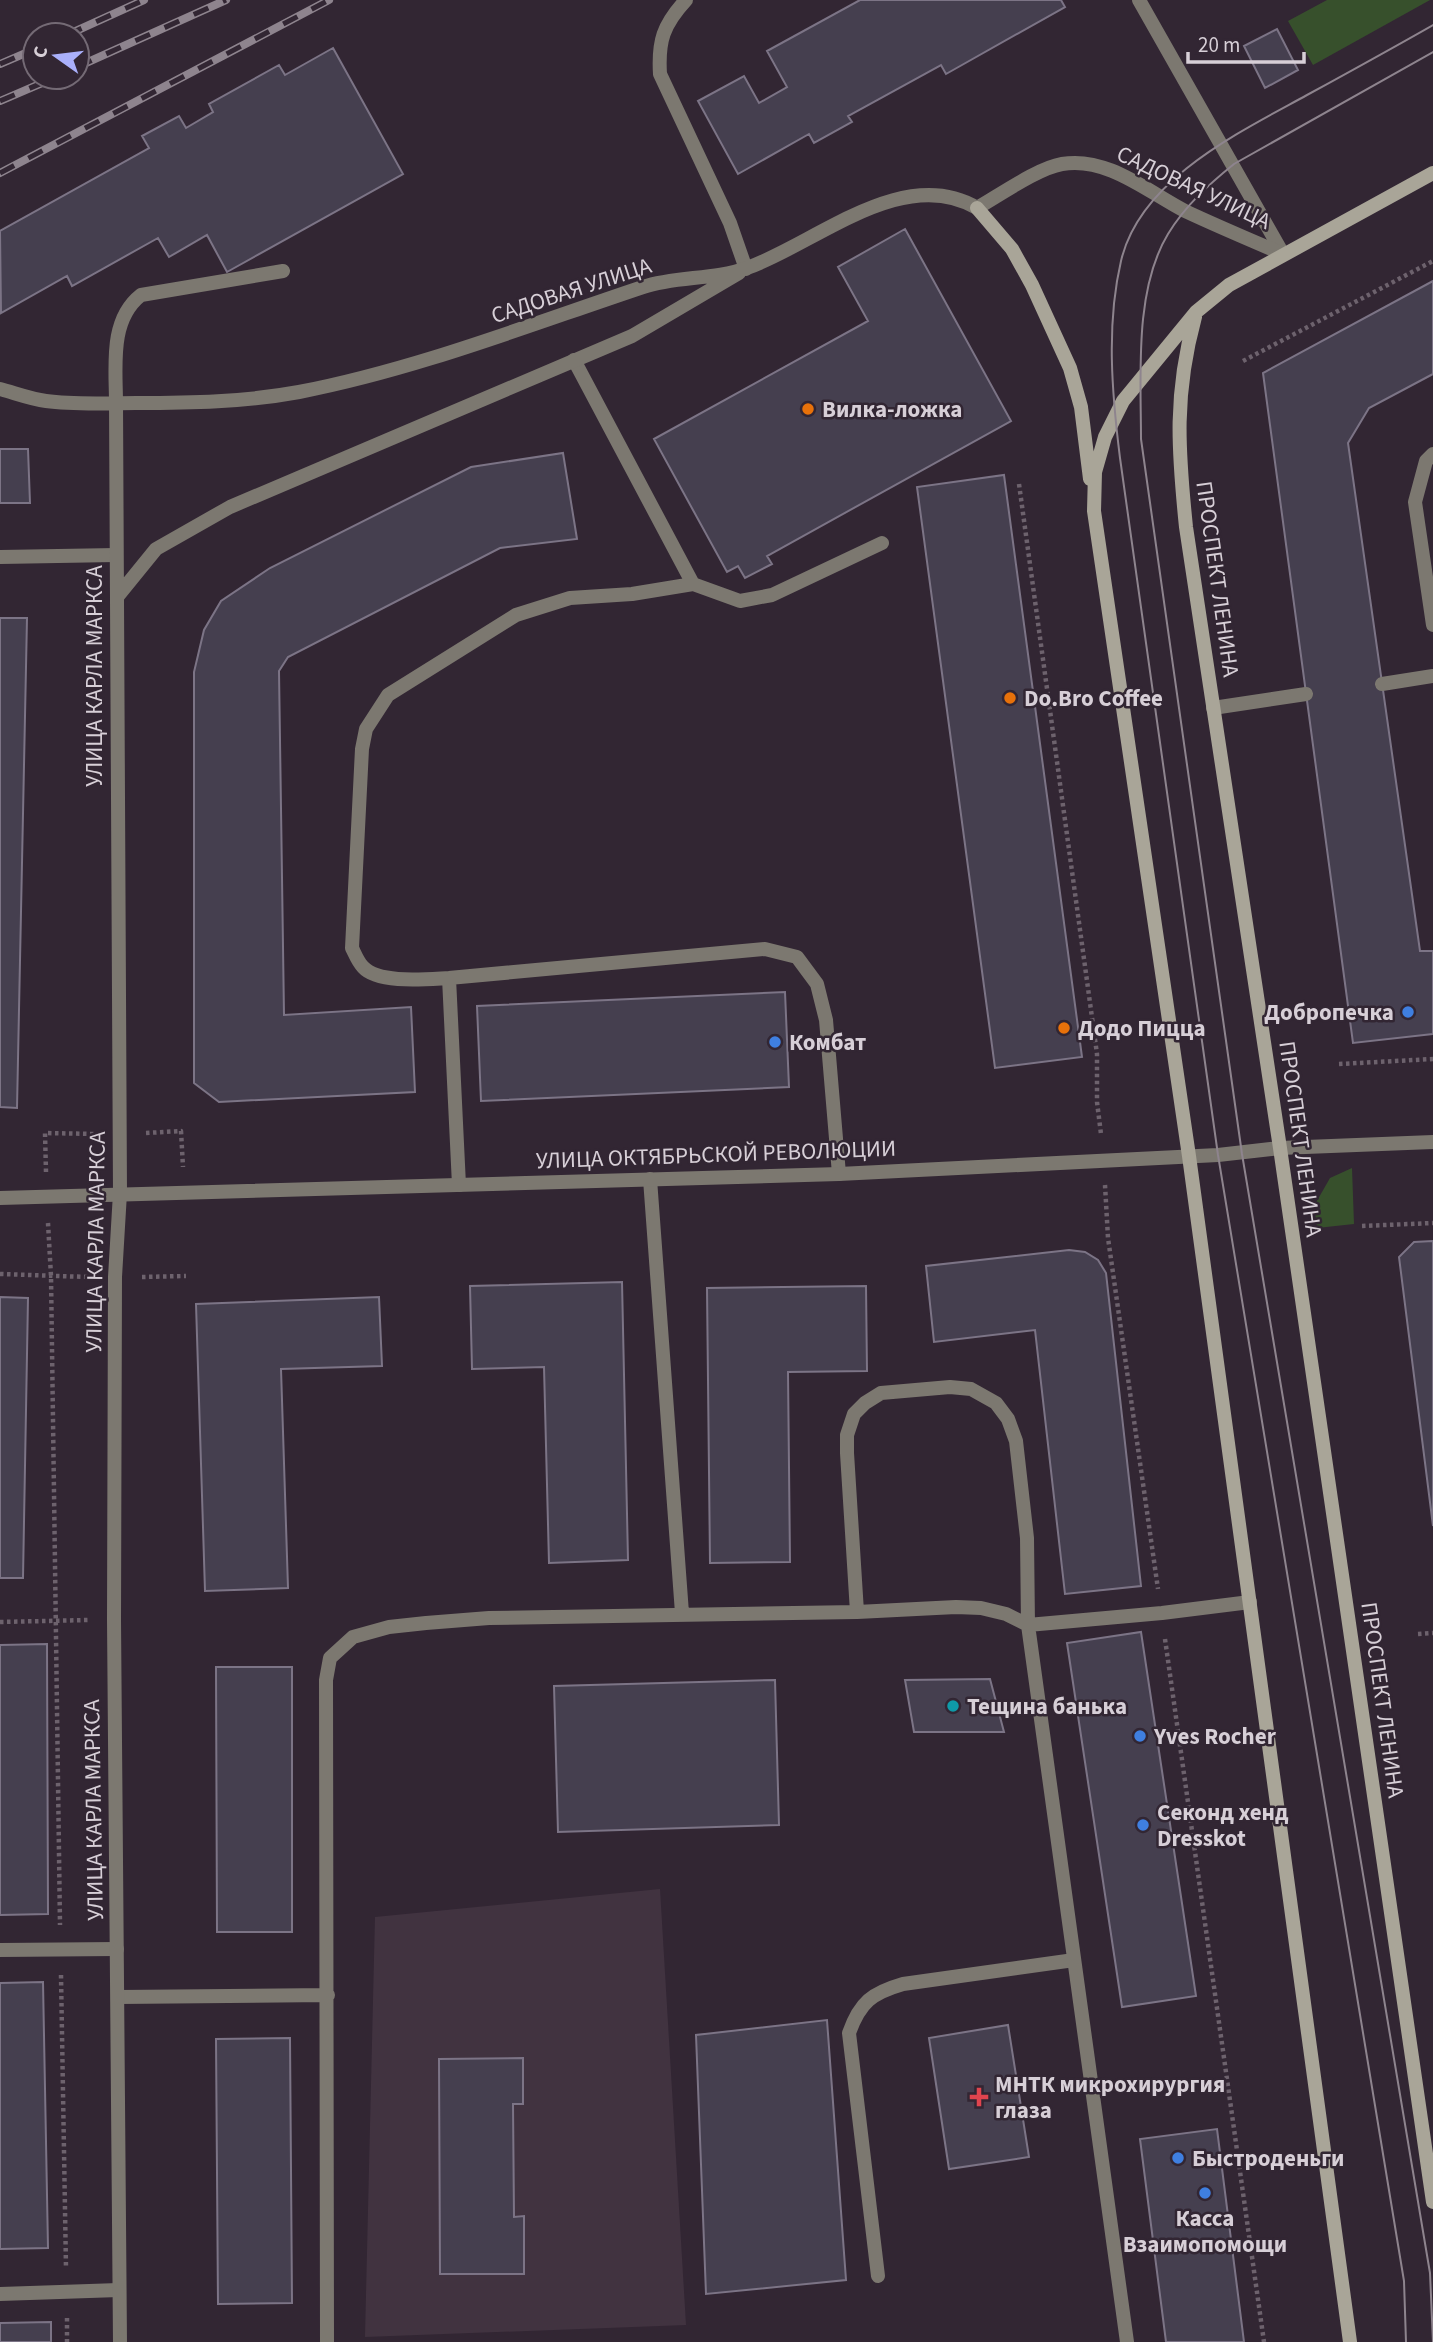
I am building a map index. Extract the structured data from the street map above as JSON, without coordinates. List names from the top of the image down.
{
  "streets": {
    "main road": ["САДОВАЯ УЛИЦА", "ПРОСПЕКТ ЛЕНИНА"],
    "street": ["УЛИЦА КАРЛА МАРКСА", "УЛИЦА ОКТЯБРЬСКОЙ РЕВОЛЮЦИИ"]
  },
  "crossings": [
    ["САДОВАЯ УЛИЦА", "ПРОСПЕКТ ЛЕНИНА"],
    ["САДОВАЯ УЛИЦА", "УЛИЦА КАРЛА МАРКСА"],
    ["ПРОСПЕКТ ЛЕНИНА", "УЛИЦА ОКТЯБРЬСКОЙ РЕВОЛЮЦИИ"],
    ["УЛИЦА КАРЛА МАРКСА", "УЛИЦА ОКТЯБРЬСКОЙ РЕВОЛЮЦИИ"]
  ],
  "places": {
    "other": [
      "Вилка-ложка",
      "Do.Bro Coffee",
      "Добропечка",
      "Додо Пицца",
      "Комбат",
      "Тещина банька",
      "Yves Rocher",
      "Секонд хенд Dresskot",
      "Быстроденьги",
      "Касса Взаимопомощи"
    ],
    "health": ["МНТК микрохирургия глаза"]
  },
  "scale_bar": "20 m",
  "north": "left"
}
